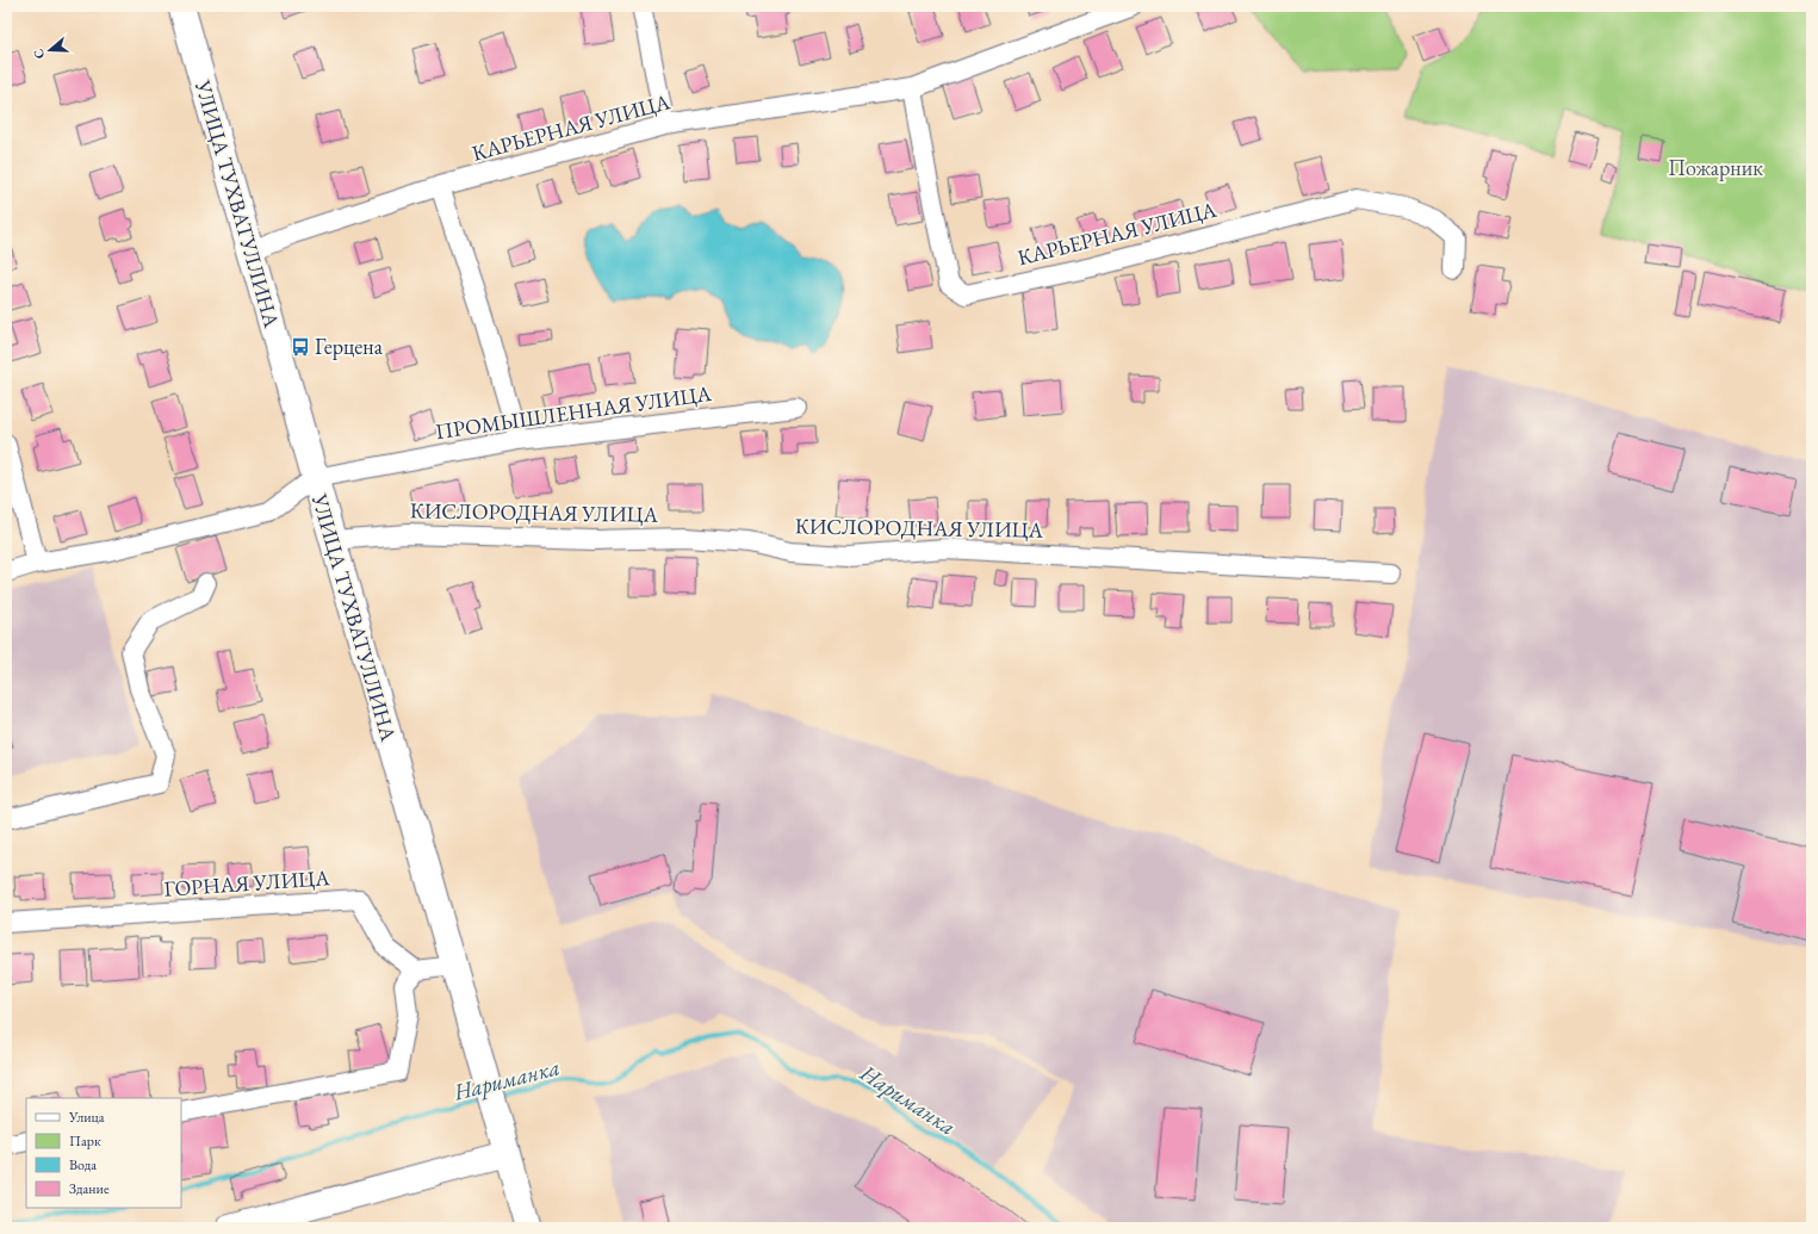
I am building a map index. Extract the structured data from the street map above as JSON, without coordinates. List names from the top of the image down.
{
  "streets": {
    "main road": ["УЛИЦА ТУХВАТУЛЛИНА"],
    "street": [
      "КАРЬЕРНАЯ УЛИЦА",
      "ПРОМЫШЛЕННАЯ УЛИЦА",
      "КИСЛОРОДНАЯ УЛИЦА",
      "ГОРНАЯ УЛИЦА"
    ]
  },
  "crossings": [
    ["КАРЬЕРНАЯ УЛИЦА", "УЛИЦА ТУХВАТУЛЛИНА"],
    ["УЛИЦА ТУХВАТУЛЛИНА", "ПРОМЫШЛЕННАЯ УЛИЦА"],
    ["УЛИЦА ТУХВАТУЛЛИНА", "КИСЛОРОДНАЯ УЛИЦА"]
  ],
  "water": ["Нариманка"],
  "parks": ["Пожарник"],
  "places": {
    "bus stop": ["Герцена"]
  },
  "legend": [
    "Улица",
    "Парк",
    "Вода",
    "Здание"
  ],
  "north": "left"
}
